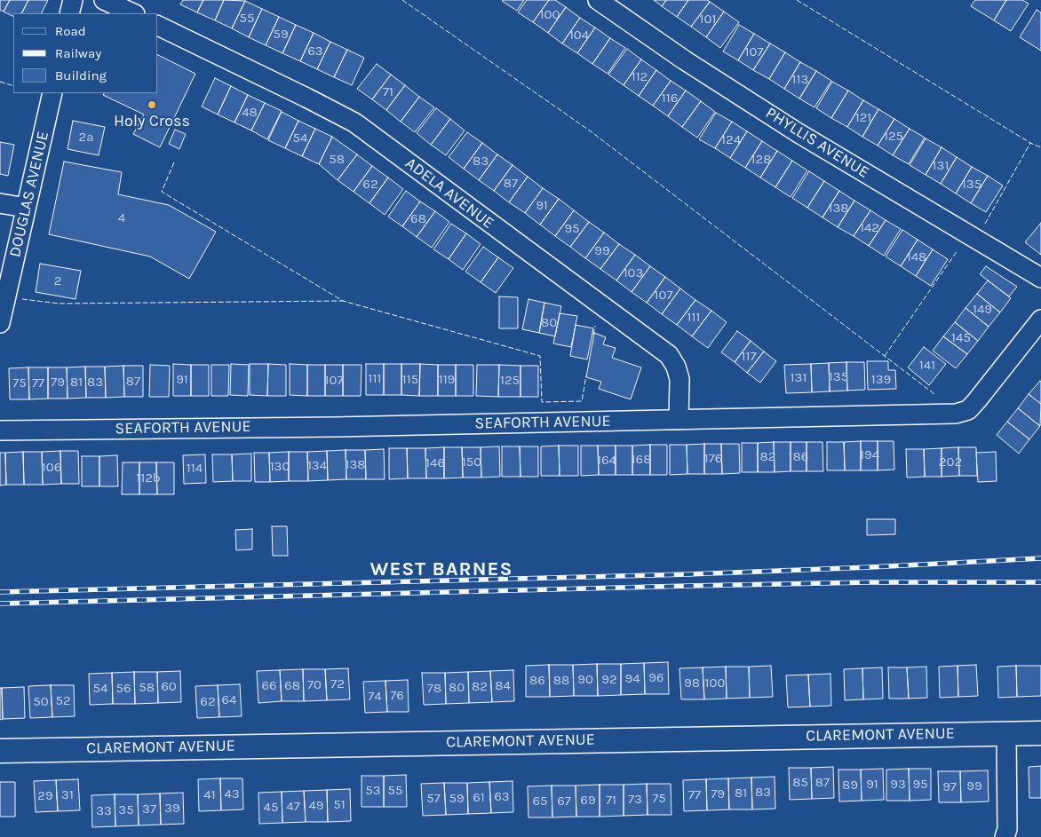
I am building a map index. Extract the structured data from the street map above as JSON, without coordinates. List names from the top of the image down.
{
  "streets": {
    "street": [
      "PHYLLIS AVENUE",
      "ADELA AVENUE",
      "DOUGLAS AVENUE",
      "SEAFORTH AVENUE",
      "CLAREMONT AVENUE"
    ]
  },
  "crossings": [
    ["ADELA AVENUE", "SEAFORTH AVENUE"]
  ],
  "districts": ["WEST BARNES"],
  "places": ["Holy Cross"],
  "house_numbers": [
    "100",
    "55",
    "101",
    "59",
    "104",
    "63",
    "107",
    "112",
    "113",
    "71",
    "116",
    "48",
    "121",
    "125",
    "2a",
    "54",
    "124",
    "58",
    "128",
    "83",
    "131",
    "87",
    "62",
    "135",
    "91",
    "138",
    "4",
    "68",
    "142",
    "95",
    "99",
    "148",
    "103",
    "2",
    "107",
    "149",
    "111",
    "80",
    "145",
    "117",
    "141",
    "135",
    "131",
    "111",
    "91",
    "115",
    "119",
    "139",
    "107",
    "125",
    "87",
    "79",
    "81",
    "83",
    "75",
    "77",
    "194",
    "182",
    "186",
    "176",
    "168",
    "164",
    "150",
    "202",
    "146",
    "138",
    "134",
    "130",
    "106",
    "114",
    "112b",
    "96",
    "94",
    "90",
    "92",
    "86",
    "88",
    "98",
    "100",
    "72",
    "70",
    "66",
    "68",
    "84",
    "60",
    "82",
    "58",
    "80",
    "54",
    "56",
    "78",
    "76",
    "74",
    "64",
    "52",
    "50",
    "62",
    "85",
    "87",
    "91",
    "93",
    "95",
    "89",
    "99",
    "97",
    "53",
    "55",
    "83",
    "81",
    "43",
    "79",
    "31",
    "41",
    "77",
    "29",
    "63",
    "61",
    "57",
    "59",
    "75",
    "73",
    "69",
    "71",
    "65",
    "67",
    "51",
    "49",
    "47",
    "45",
    "39",
    "37",
    "35",
    "33"
  ],
  "legend": ["Road", "Railway", "Building"]
}
